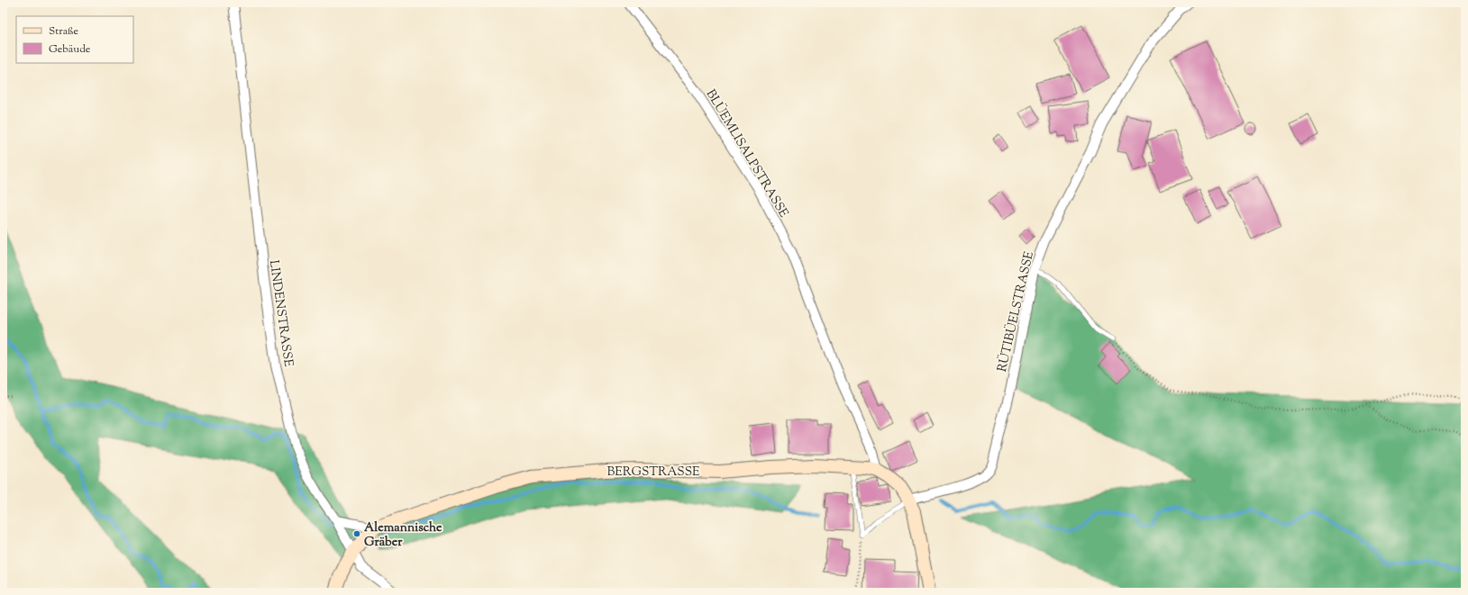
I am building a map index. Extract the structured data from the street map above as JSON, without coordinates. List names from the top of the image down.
{
  "streets": {
    "street": [
      "BLÜEMLISALPSTRASSE",
      "RÜTIBÜELSTRASSE",
      "LINDENSTRASSE",
      "BERGSTRASSE"
    ]
  },
  "crossings": [
    ["BLÜEMLISALPSTRASSE", "BERGSTRASSE"],
    ["RÜTIBÜELSTRASSE", "BERGSTRASSE"],
    ["LINDENSTRASSE", "BERGSTRASSE"]
  ],
  "places": ["Alemannische Gräber"],
  "legend": ["Straße", "Gebäude"]
}
